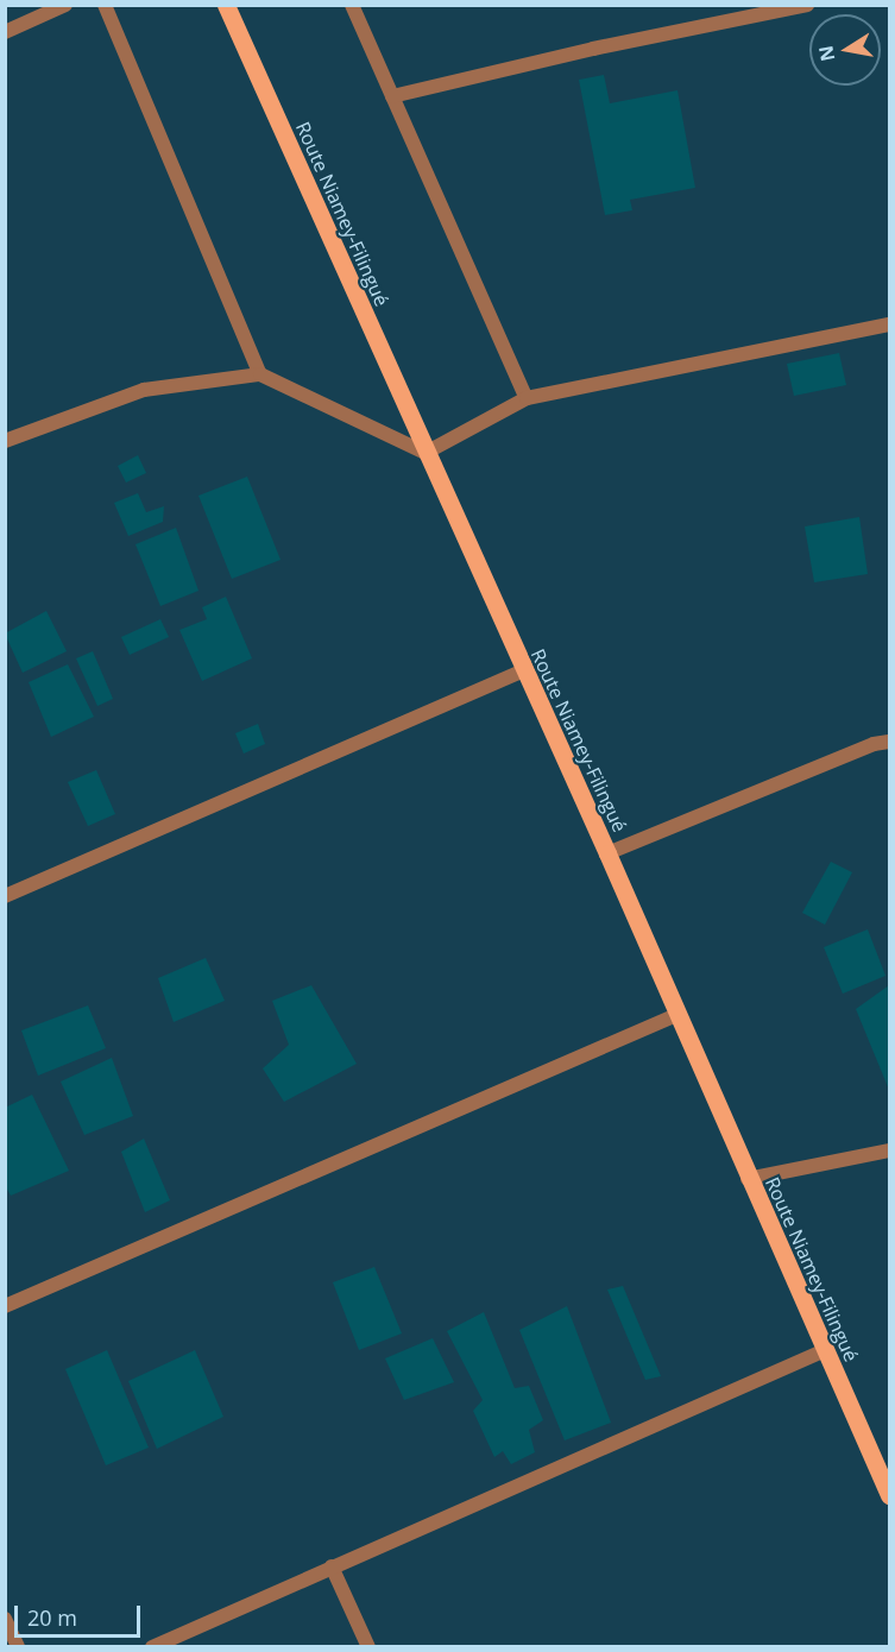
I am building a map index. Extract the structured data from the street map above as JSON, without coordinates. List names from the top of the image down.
{
  "streets": {
    "main road": ["Route Niamey-Filingué"]
  },
  "scale_bar": "20 m",
  "north": "left"
}
